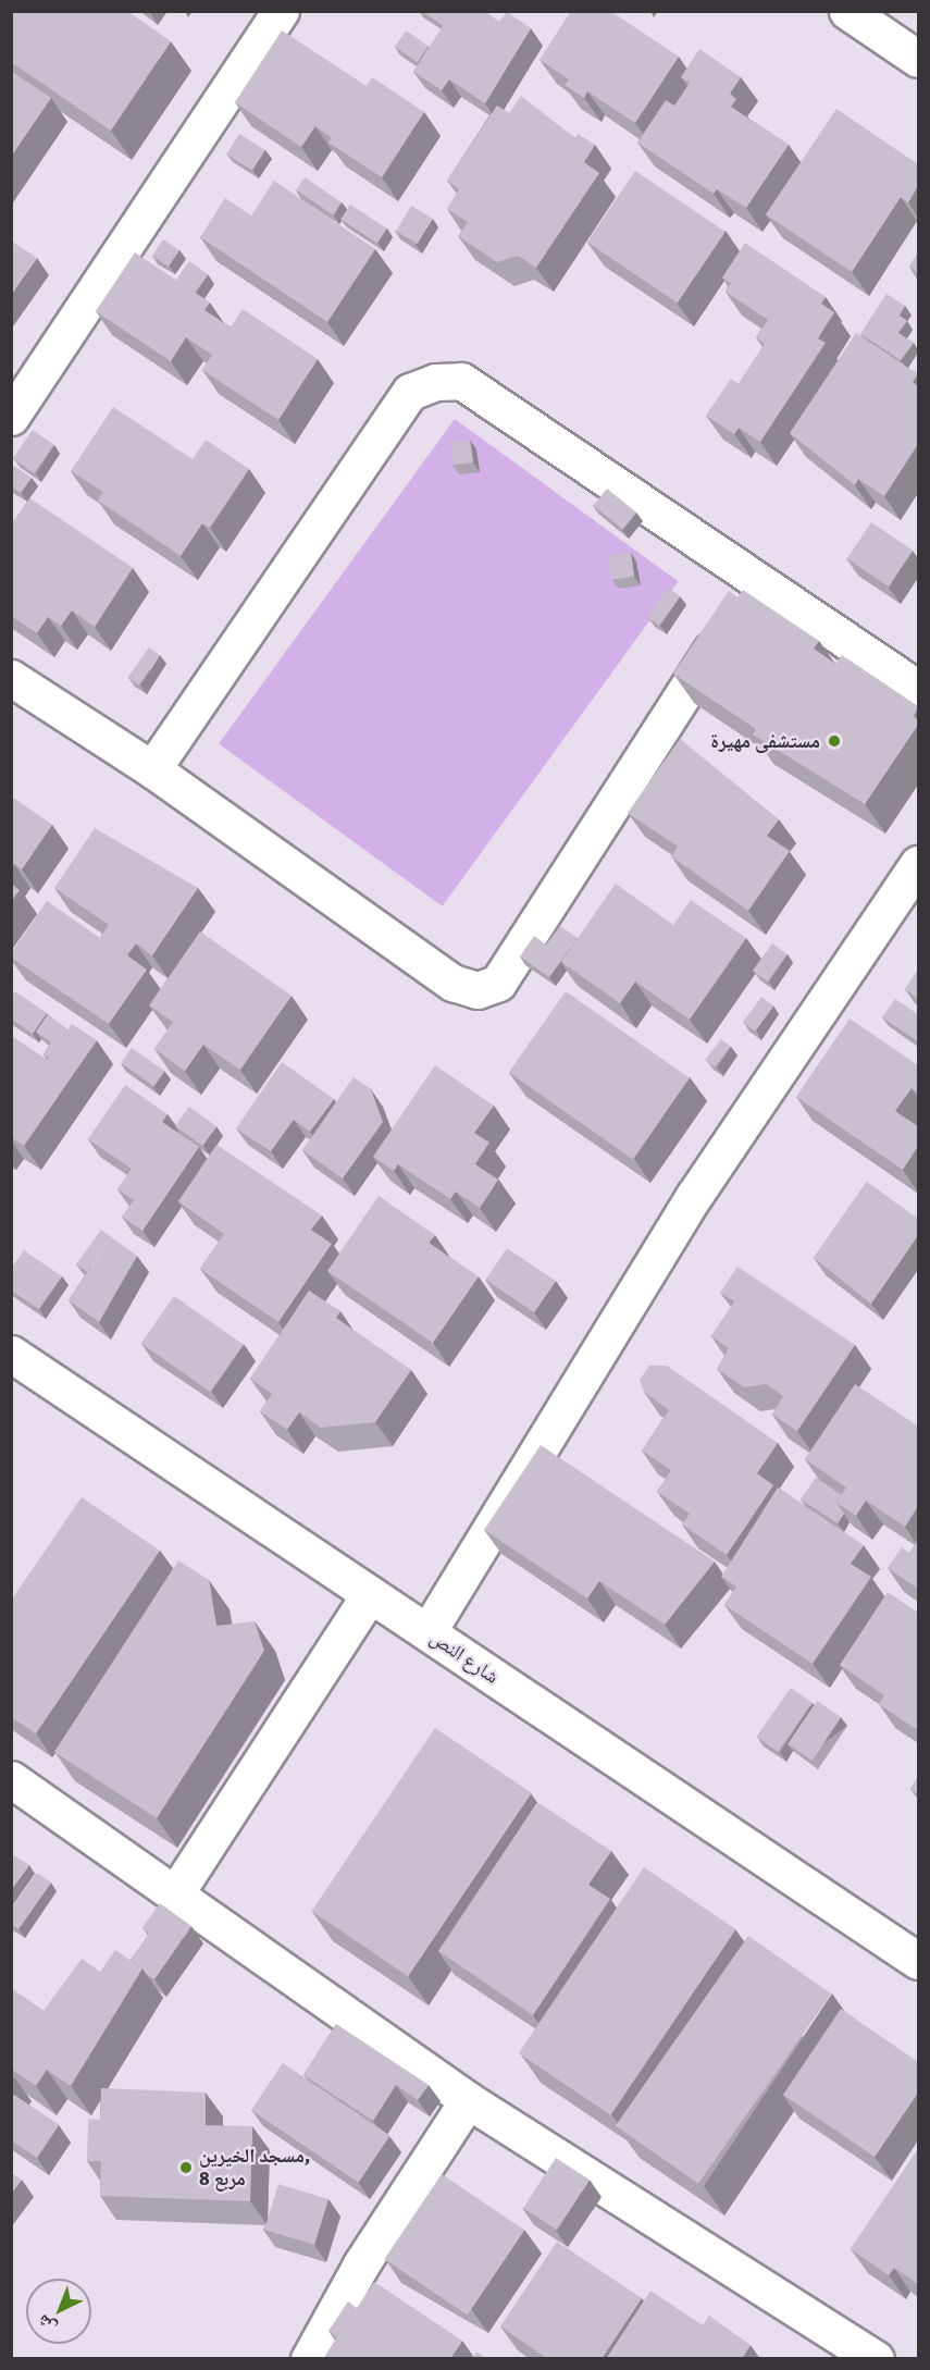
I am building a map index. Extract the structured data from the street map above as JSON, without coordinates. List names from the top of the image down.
{
  "streets": {
    "street": ["شارع النص"]
  },
  "places": ["مستشفى مهيرة", "مسجد الخيرين, مربع 8"],
  "north": "bottom left"
}
